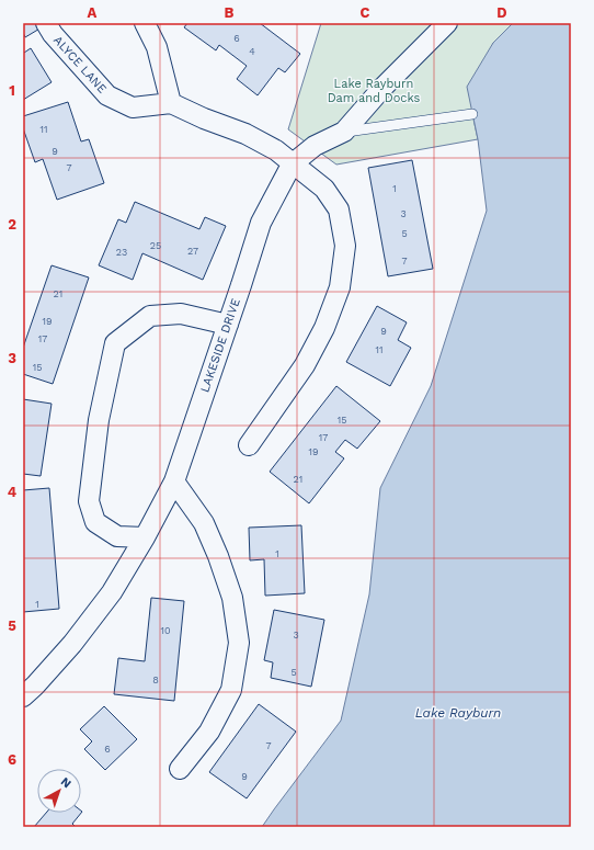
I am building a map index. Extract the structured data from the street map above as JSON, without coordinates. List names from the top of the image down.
{
  "streets": {
    "street": ["ALYCE LANE", "LAKESIDE DRIVE"]
  },
  "water": ["Lake Rayburn"],
  "parks": ["Lake Rayburn Dam and Docks"],
  "house_numbers": [
    "6",
    "4",
    "11",
    "9",
    "7",
    "1",
    "3",
    "5",
    "25",
    "27",
    "23",
    "7",
    "21",
    "19",
    "9",
    "17",
    "11",
    "15",
    "15",
    "17",
    "19",
    "21",
    "1",
    "1",
    "10",
    "3",
    "5",
    "8",
    "7",
    "6",
    "9"
  ],
  "north": "top right",
  "grid": {
    "columns": [
      "A",
      "B",
      "C",
      "D"
    ],
    "rows": [
      "1",
      "2",
      "3",
      "4",
      "5",
      "6"
    ]
  }
}
